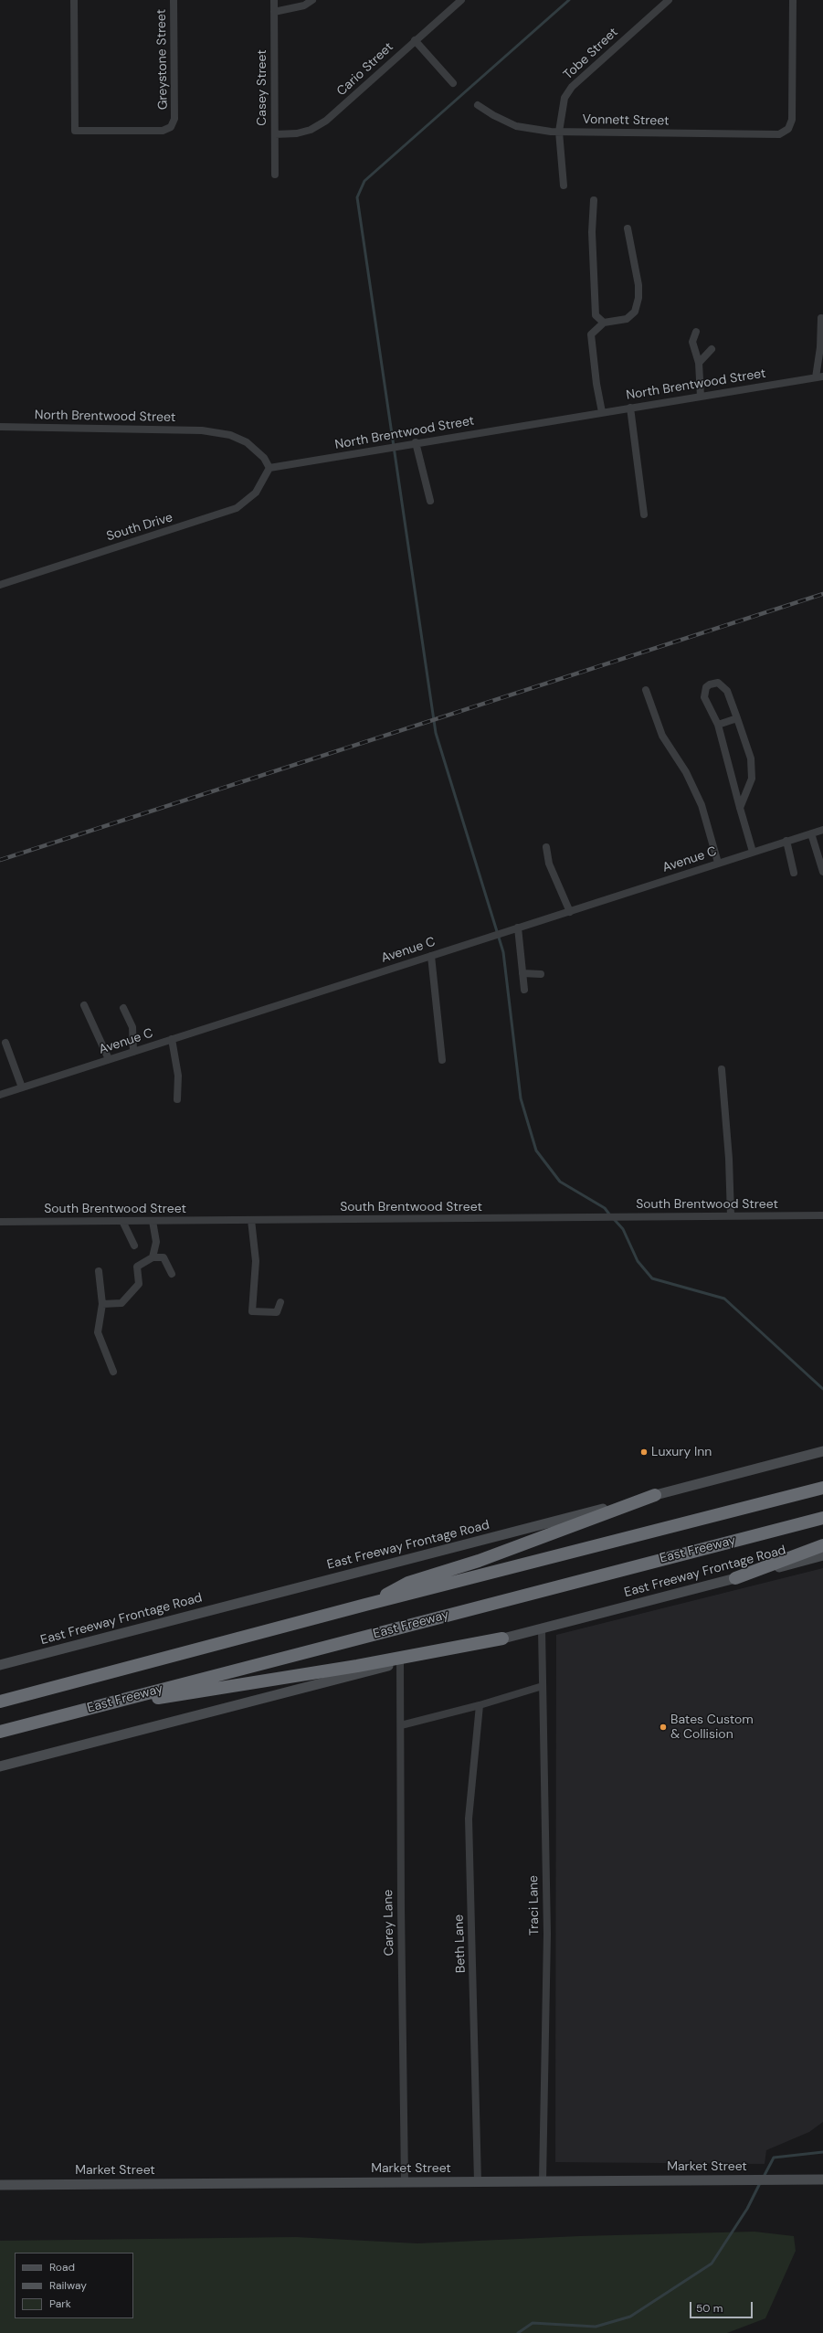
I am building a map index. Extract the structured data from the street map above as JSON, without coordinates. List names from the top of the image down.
{
  "streets": {
    "highway": ["East Freeway"],
    "main road": ["East Freeway Frontage Road", "Market Street"],
    "street": [
      "Tobe Street",
      "Greystone Street",
      "Cario Street",
      "Casey Street",
      "Vonnett Street",
      "North Brentwood Street",
      "South Drive",
      "Avenue C",
      "South Brentwood Street",
      "Traci Lane",
      "Carey Lane",
      "Beth Lane"
    ]
  },
  "crossings": [
    ["Tobe Street", "Vonnett Street"],
    ["Cario Street", "Casey Street"],
    ["North Brentwood Street", "South Drive"],
    ["East Freeway Frontage Road", "Traci Lane"],
    ["East Freeway Frontage Road", "Carey Lane"],
    ["Traci Lane", "Market Street"],
    ["Carey Lane", "Market Street"],
    ["Beth Lane", "Market Street"]
  ],
  "places": ["Luxury Inn", "Bates Custom & Collision"],
  "legend": ["Road", "Railway", "Park"],
  "scale_bar": "50 m"
}
